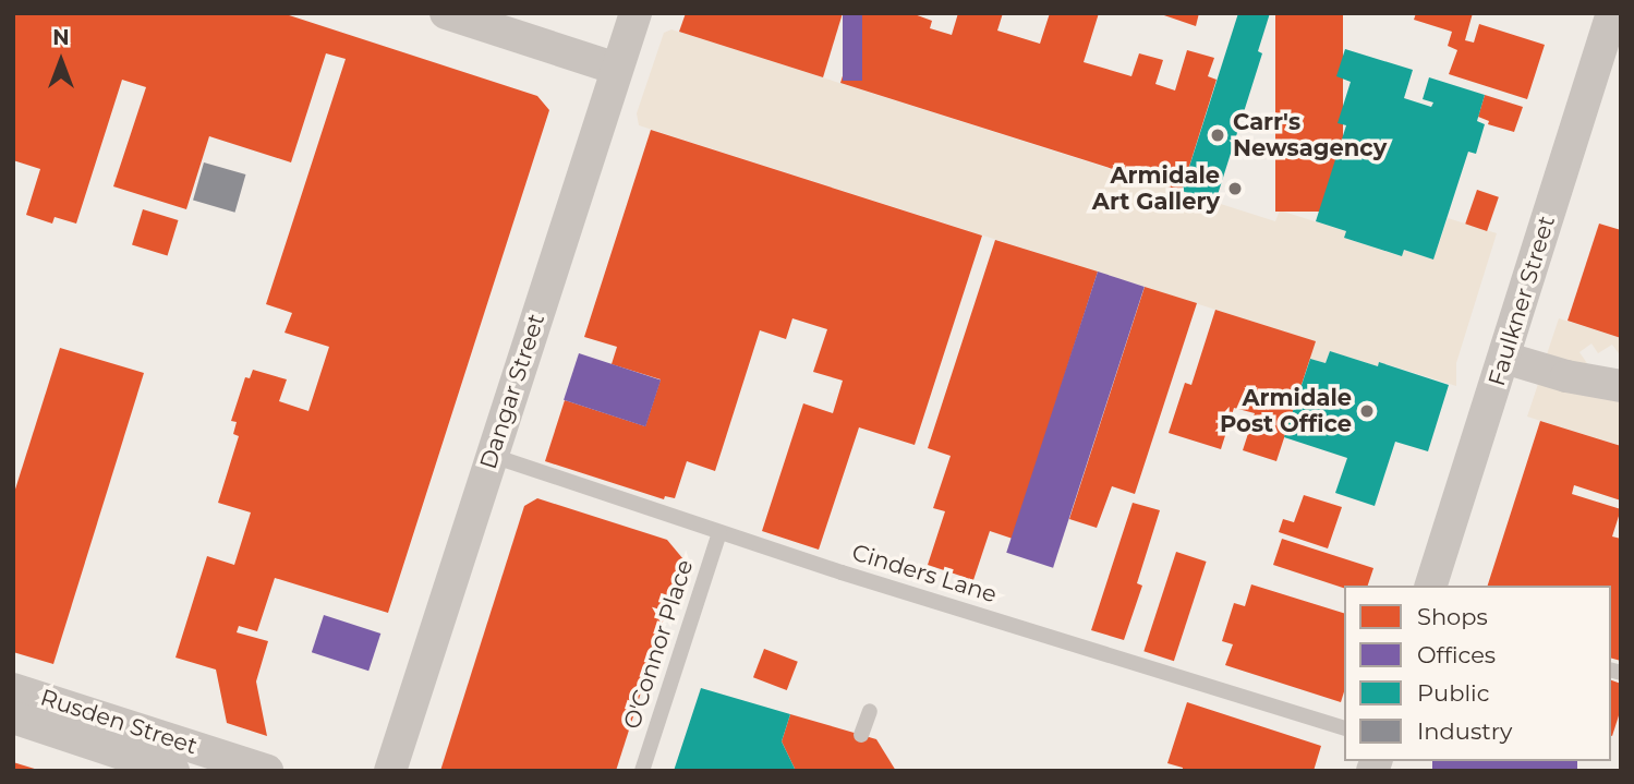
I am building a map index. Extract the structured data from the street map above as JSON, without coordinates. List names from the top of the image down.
{
  "streets": {
    "street": ["Faulkner Street", "Dangar Street", "Rusden Street"],
    "lane": ["Cinders Lane", "O'Connor Place"]
  },
  "crossings": [
    ["Dangar Street", "Cinders Lane"],
    ["Cinders Lane", "O'Connor Place"]
  ],
  "places": ["Carr's Newsagency", "Armidale Art Gallery", "Armidale Post Office"],
  "legend": [
    "Shops",
    "Offices",
    "Public",
    "Industry"
  ],
  "north": "top"
}
